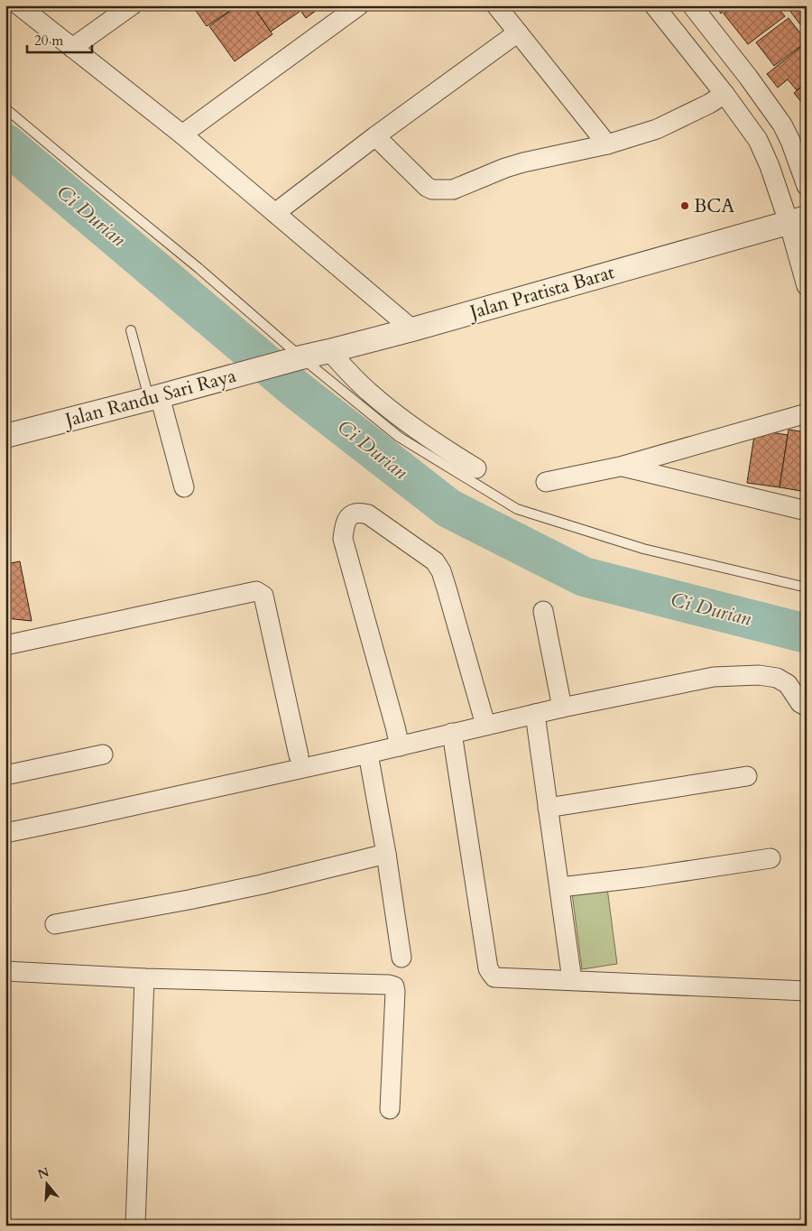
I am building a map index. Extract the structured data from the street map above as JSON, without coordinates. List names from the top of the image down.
{
  "streets": {
    "street": ["Jalan Pratista Barat", "Jalan Randu Sari Raya"]
  },
  "crossings": [
    ["Jalan Pratista Barat", "Jalan Randu Sari Raya"]
  ],
  "water": ["Ci Durian"],
  "places": ["BCA"],
  "scale_bar": "20 m",
  "north": "top"
}
